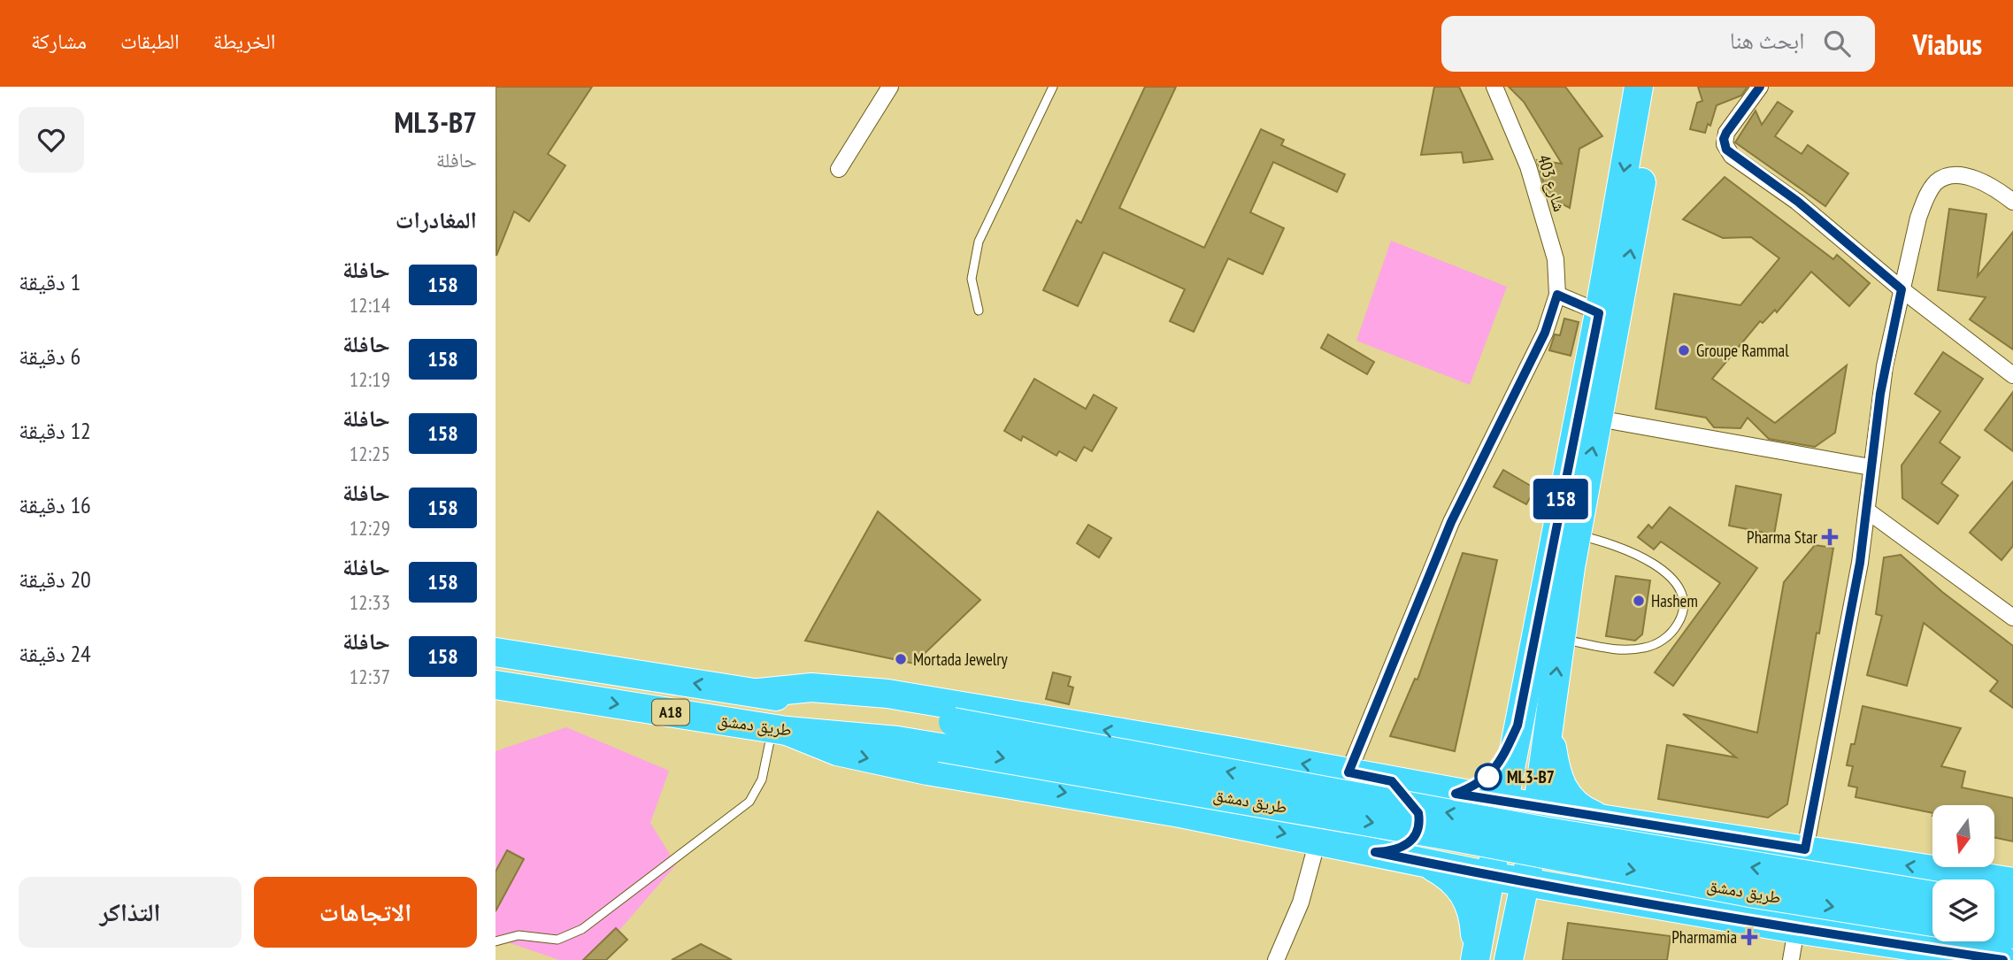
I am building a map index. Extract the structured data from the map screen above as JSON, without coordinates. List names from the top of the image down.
{
  "streets": {
    "highway": ["A18", "طريق دمشق"],
    "street": ["شارع 403"]
  },
  "places": {
    "other": [
      "Groupe Rammal",
      "Hashem",
      "Mortada Jewelry",
      "ML3-B7"
    ],
    "health": ["Pharma Star", "Pharmamia"]
  },
  "lines": ["bus line 158"],
  "north": "bottom",
  "page": {
    "header": "Viabus",
    "search": "ابحث هنا",
    "nav": ["الخريطة", "الطبقات", "مشاركة"],
    "on_map": "158",
    "heading": [
      ["ML3-B7", "حافلة"],
      "المغادرات"
    ],
    "list": [
      {
        "mark": "158",
        "name": "حافلة",
        "note": "12:14",
        "value": "1 دقيقة"
      },
      {
        "mark": "158",
        "name": "حافلة",
        "note": "12:19",
        "value": "6 دقيقة"
      },
      {
        "mark": "158",
        "name": "حافلة",
        "note": "12:25",
        "value": "12 دقيقة"
      },
      {
        "mark": "158",
        "name": "حافلة",
        "note": "12:29",
        "value": "16 دقيقة"
      },
      {
        "mark": "158",
        "name": "حافلة",
        "note": "12:33",
        "value": "20 دقيقة"
      },
      {
        "mark": "158",
        "name": "حافلة",
        "note": "12:37",
        "value": "24 دقيقة"
      }
    ],
    "buttons": ["الاتجاهات", "التذاكر"]
  }
}
